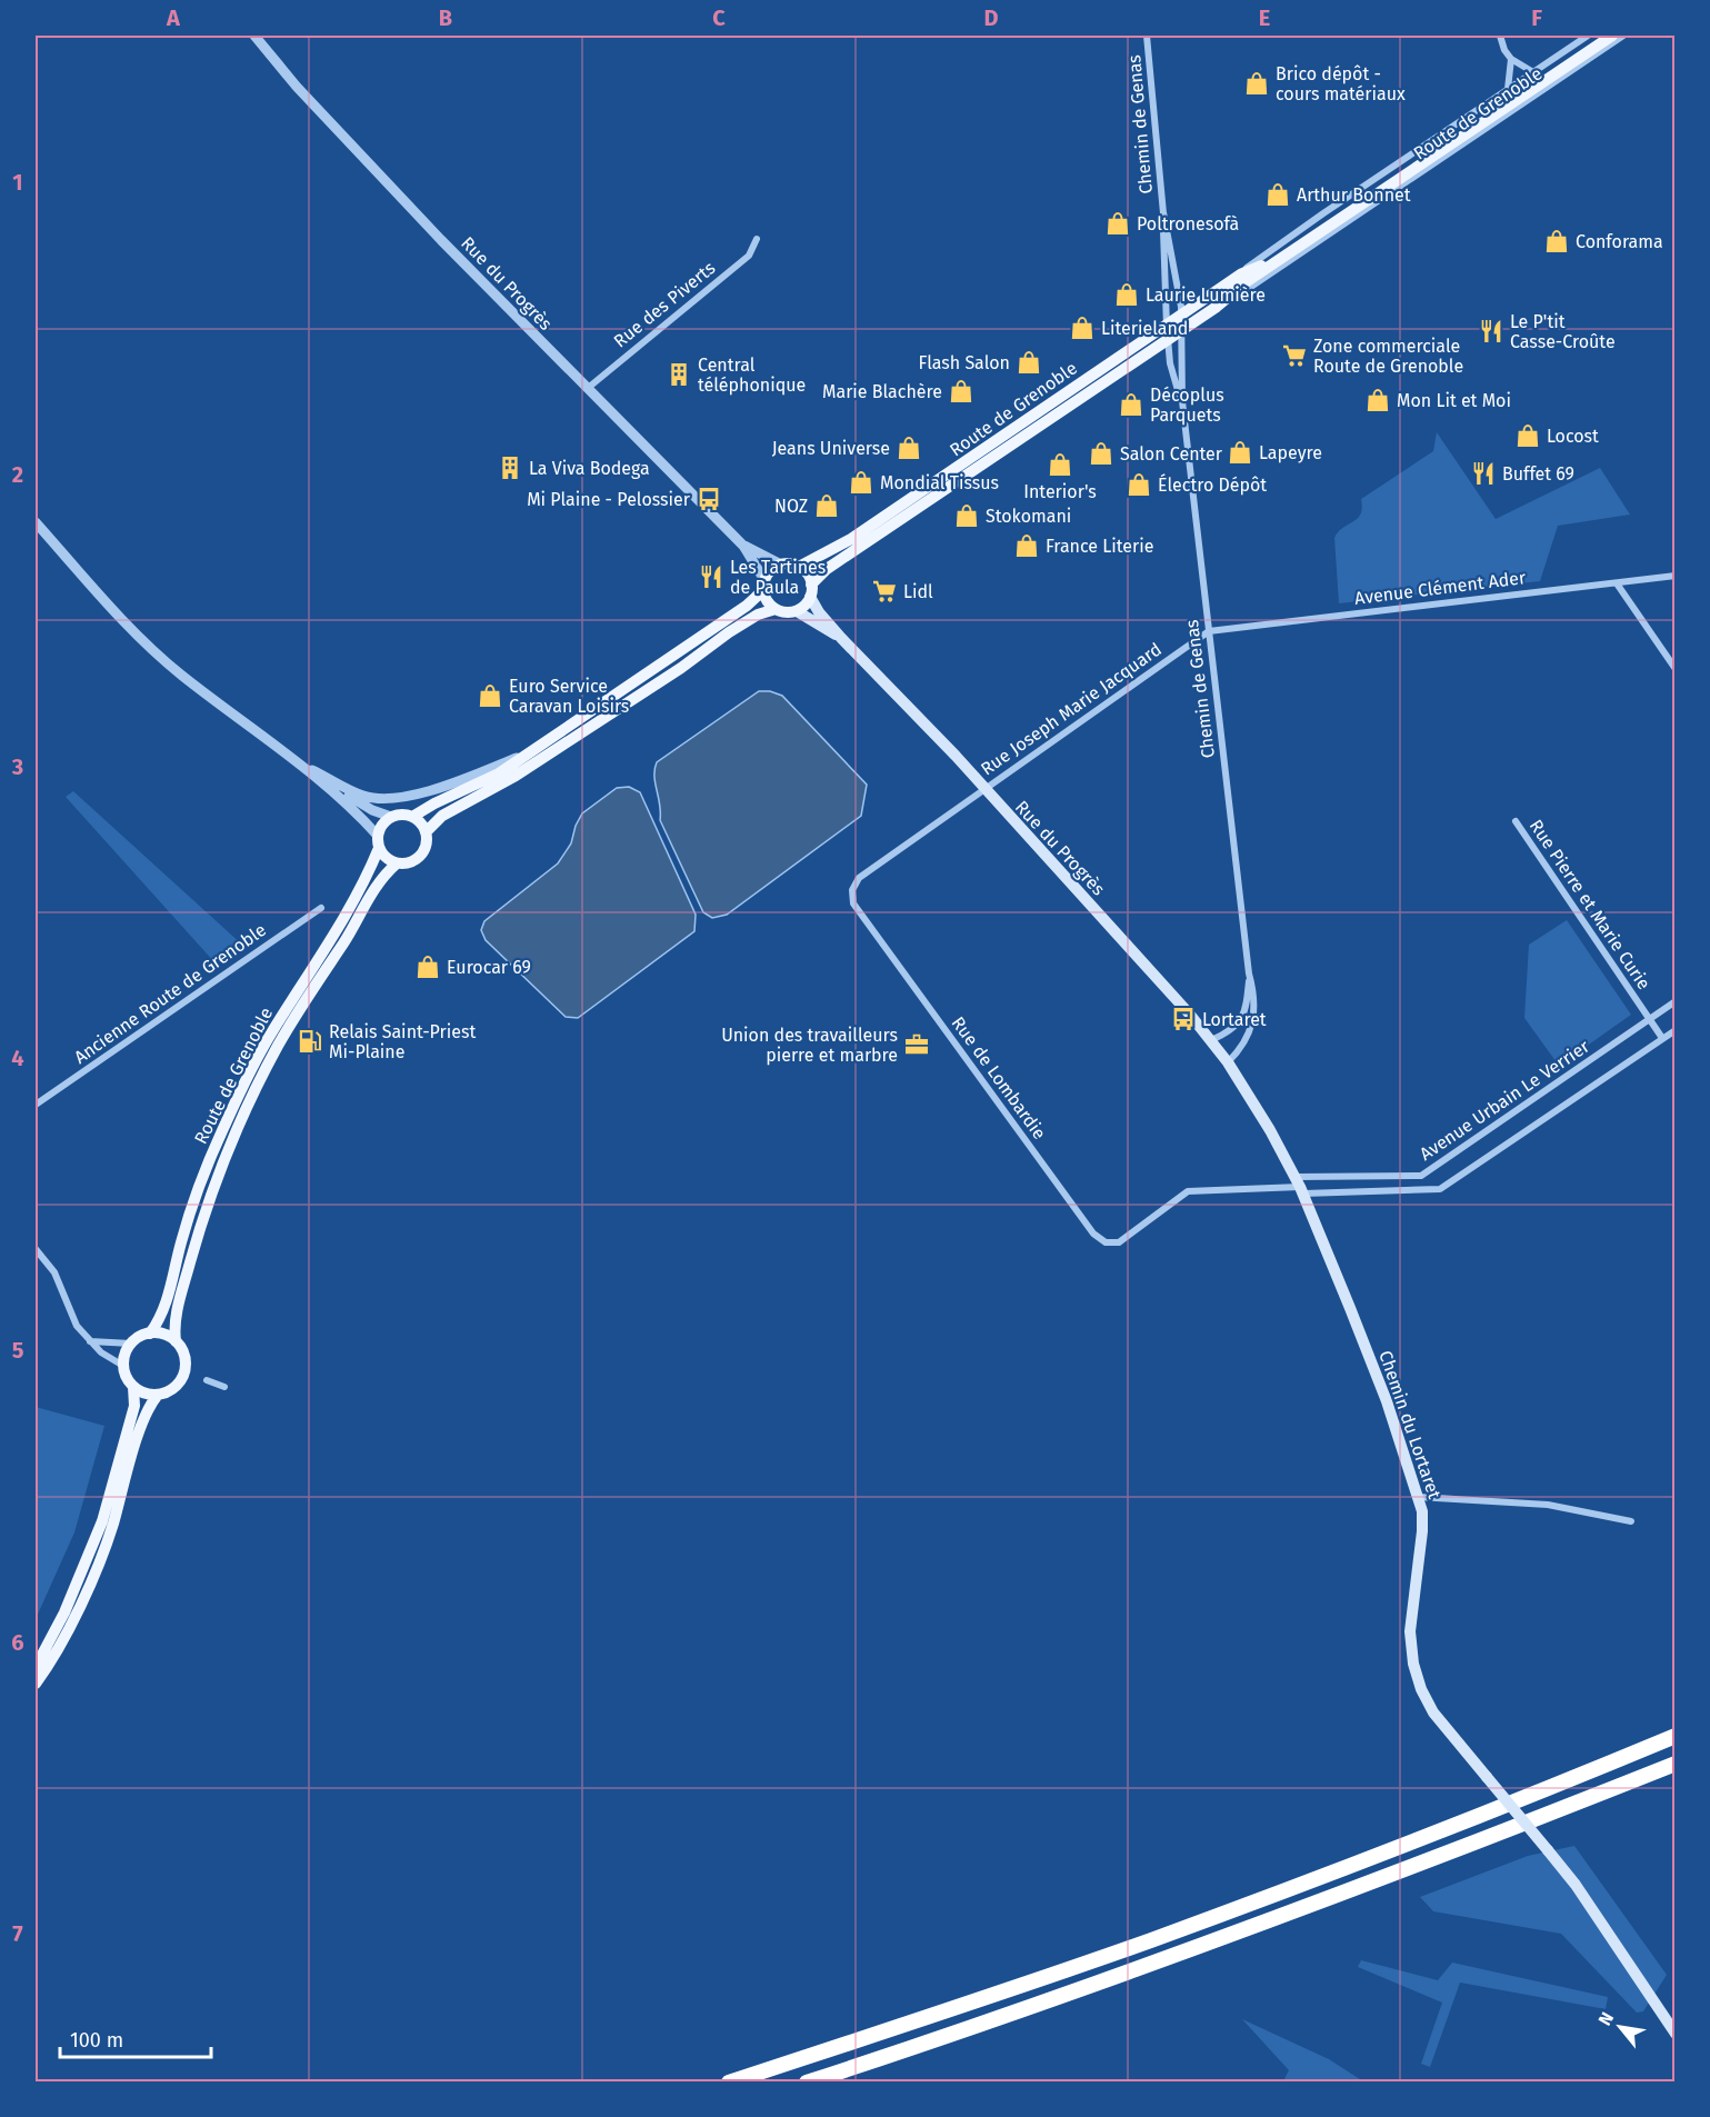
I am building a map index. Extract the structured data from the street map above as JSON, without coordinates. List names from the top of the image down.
{
  "streets": {
    "main road": ["Route de Grenoble", "Rue du Progrès", "Chemin du Lortaret"],
    "street": [
      "Chemin de Genas",
      "Rue des Piverts",
      "Avenue Clément Ader",
      "Rue Joseph Marie Jacquard",
      "Rue Pierre et Marie Curie",
      "Ancienne Route de Grenoble",
      "Rue de Lombardie",
      "Avenue Urbain Le Verrier"
    ]
  },
  "crossings": [
    ["Route de Grenoble", "Chemin de Genas"],
    ["Route de Grenoble", "Rue du Progrès"],
    ["Chemin de Genas", "Rue du Progrès"],
    ["Chemin de Genas", "Avenue Clément Ader"],
    ["Chemin de Genas", "Rue Joseph Marie Jacquard"],
    ["Rue du Progrès", "Rue des Piverts"],
    ["Rue du Progrès", "Rue Joseph Marie Jacquard"],
    ["Rue du Progrès", "Rue de Lombardie"],
    ["Rue du Progrès", "Chemin du Lortaret"],
    ["Avenue Clément Ader", "Rue Joseph Marie Jacquard"],
    ["Rue Joseph Marie Jacquard", "Rue de Lombardie"],
    ["Rue Pierre et Marie Curie", "Avenue Urbain Le Verrier"],
    ["Rue de Lombardie", "Avenue Urbain Le Verrier"],
    ["Rue de Lombardie", "Chemin du Lortaret"],
    ["Avenue Urbain Le Verrier", "Chemin du Lortaret"]
  ],
  "places": {
    "shop": [
      "Brico dépôt - cours matériaux",
      "Arthur Bonnet",
      "Poltronesofà",
      "Conforama",
      "Laurie Lumière",
      "Literieland",
      "Flash Salon",
      "Marie Blachère",
      "Mon Lit et Moi",
      "Décoplus Parquets",
      "Locost",
      "Jeans Universe",
      "Lapeyre",
      "Salon Center",
      "Interior's",
      "Mondial Tissus",
      "Électro Dépôt",
      "NOZ",
      "Stokomani",
      "France Literie",
      "Euro Service Caravan Loisirs",
      "Eurocar 69"
    ],
    "restaurant": ["Le P'tit Casse-Croûte", "Buffet 69", "Les Tartines de Paula"],
    "supermarket": ["Zone commerciale Route de Grenoble", "Lidl"],
    "building": ["Central téléphonique", "La Viva Bodega"],
    "bus stop": ["Mi Plaine - Pelossier", "Lortaret"],
    "fuel station": ["Relais Saint-Priest Mi-Plaine"],
    "office": ["Union des travailleurs pierre et marbre"]
  },
  "scale_bar": "100 m",
  "north": "top left",
  "grid": {
    "columns": [
      "A",
      "B",
      "C",
      "D",
      "E",
      "F"
    ],
    "rows": [
      "1",
      "2",
      "3",
      "4",
      "5",
      "6",
      "7"
    ]
  }
}
